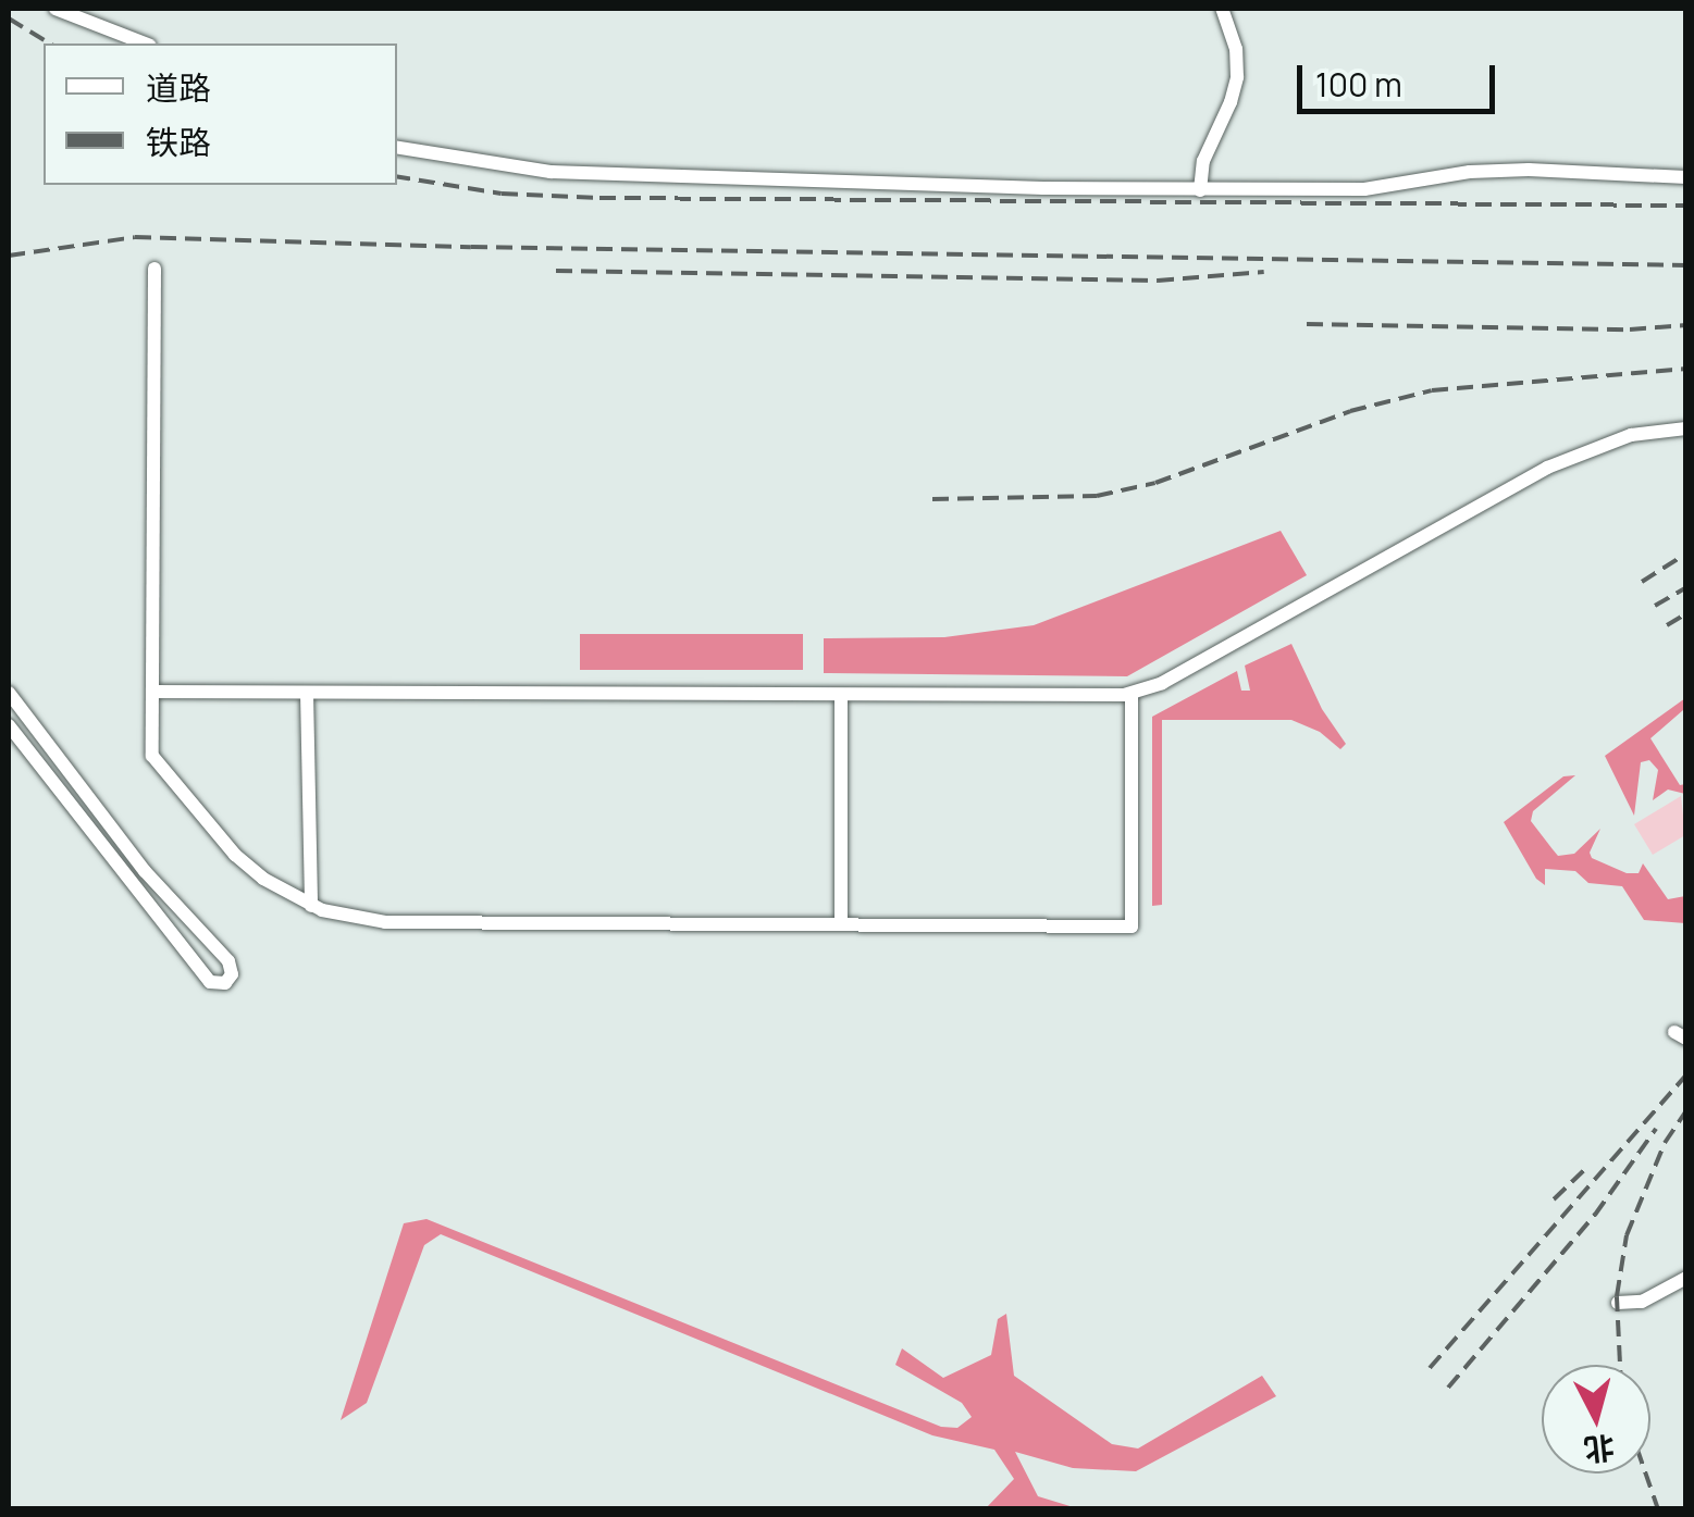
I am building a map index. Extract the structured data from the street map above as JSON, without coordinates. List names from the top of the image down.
{
  "legend": ["道路", "铁路"],
  "scale_bar": "100 m",
  "north": "bottom"
}
